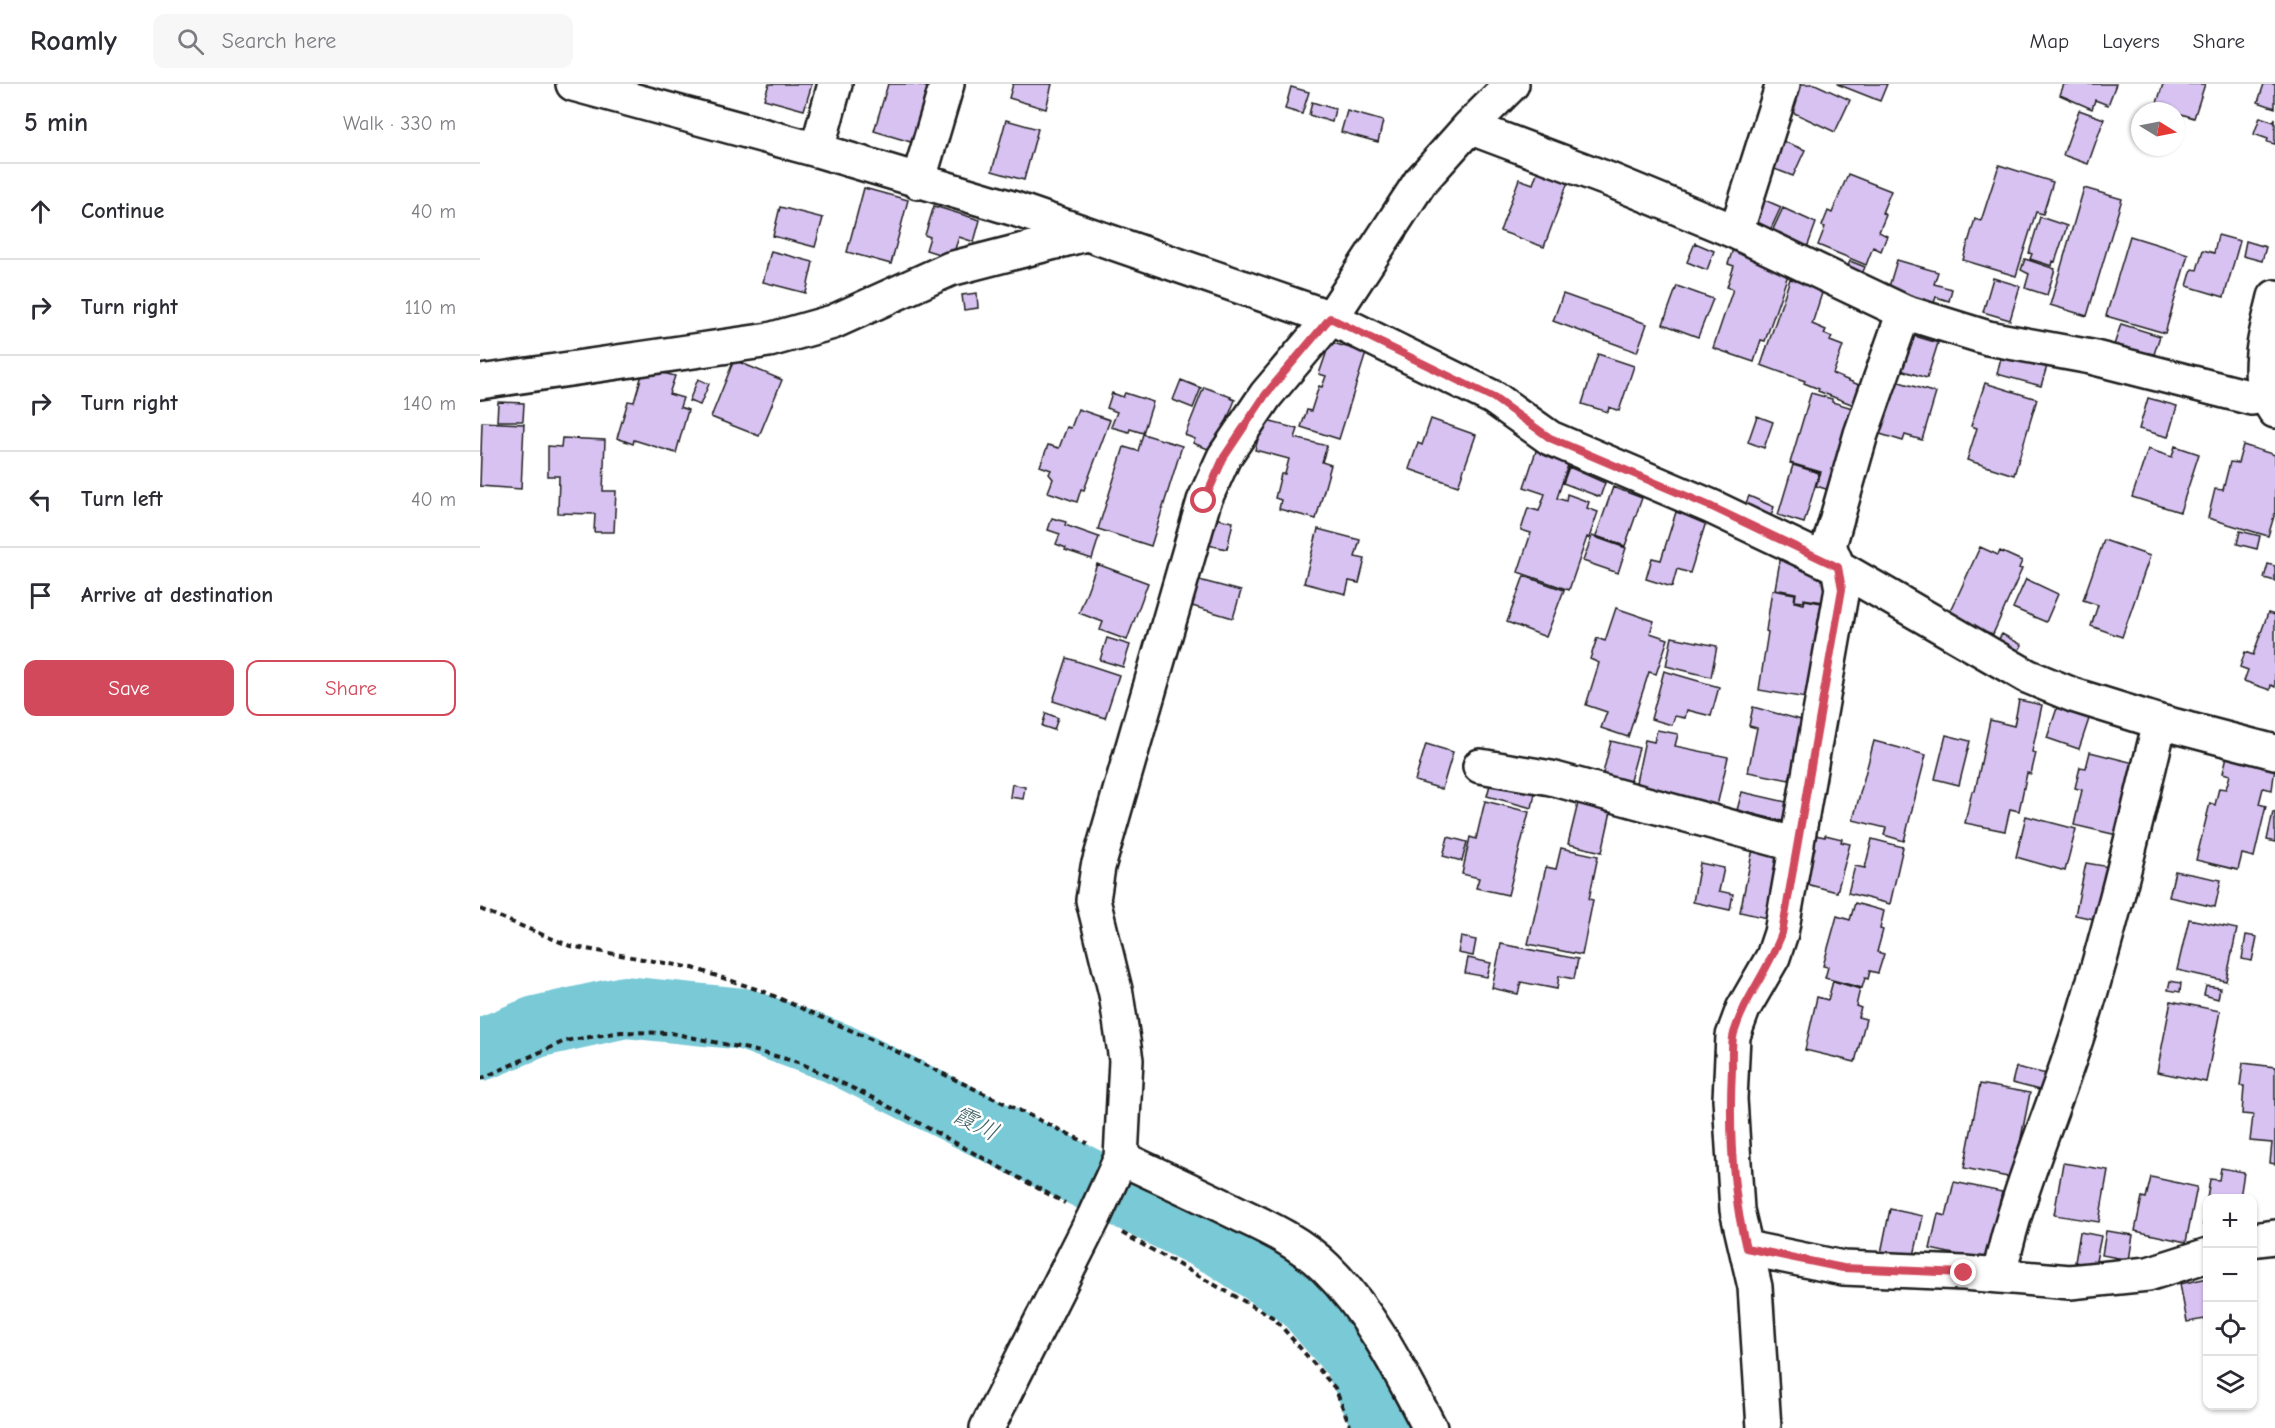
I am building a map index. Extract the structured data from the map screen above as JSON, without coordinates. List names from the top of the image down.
{
  "water": ["霞川"],
  "north": "right",
  "page": {
    "header": "Roamly",
    "search": "Search here",
    "nav": ["Map", "Layers", "Share"],
    "heading": ["5 min", "Walk · 330 m"],
    "list": [
      ["Continue", "40 m"],
      ["Turn right", "110 m"],
      ["Turn right", "140 m"],
      ["Turn left", "40 m"],
      "Arrive at destination"
    ],
    "buttons": ["Save", "Share"],
    "map_buttons": ["+", "−"]
  }
}
